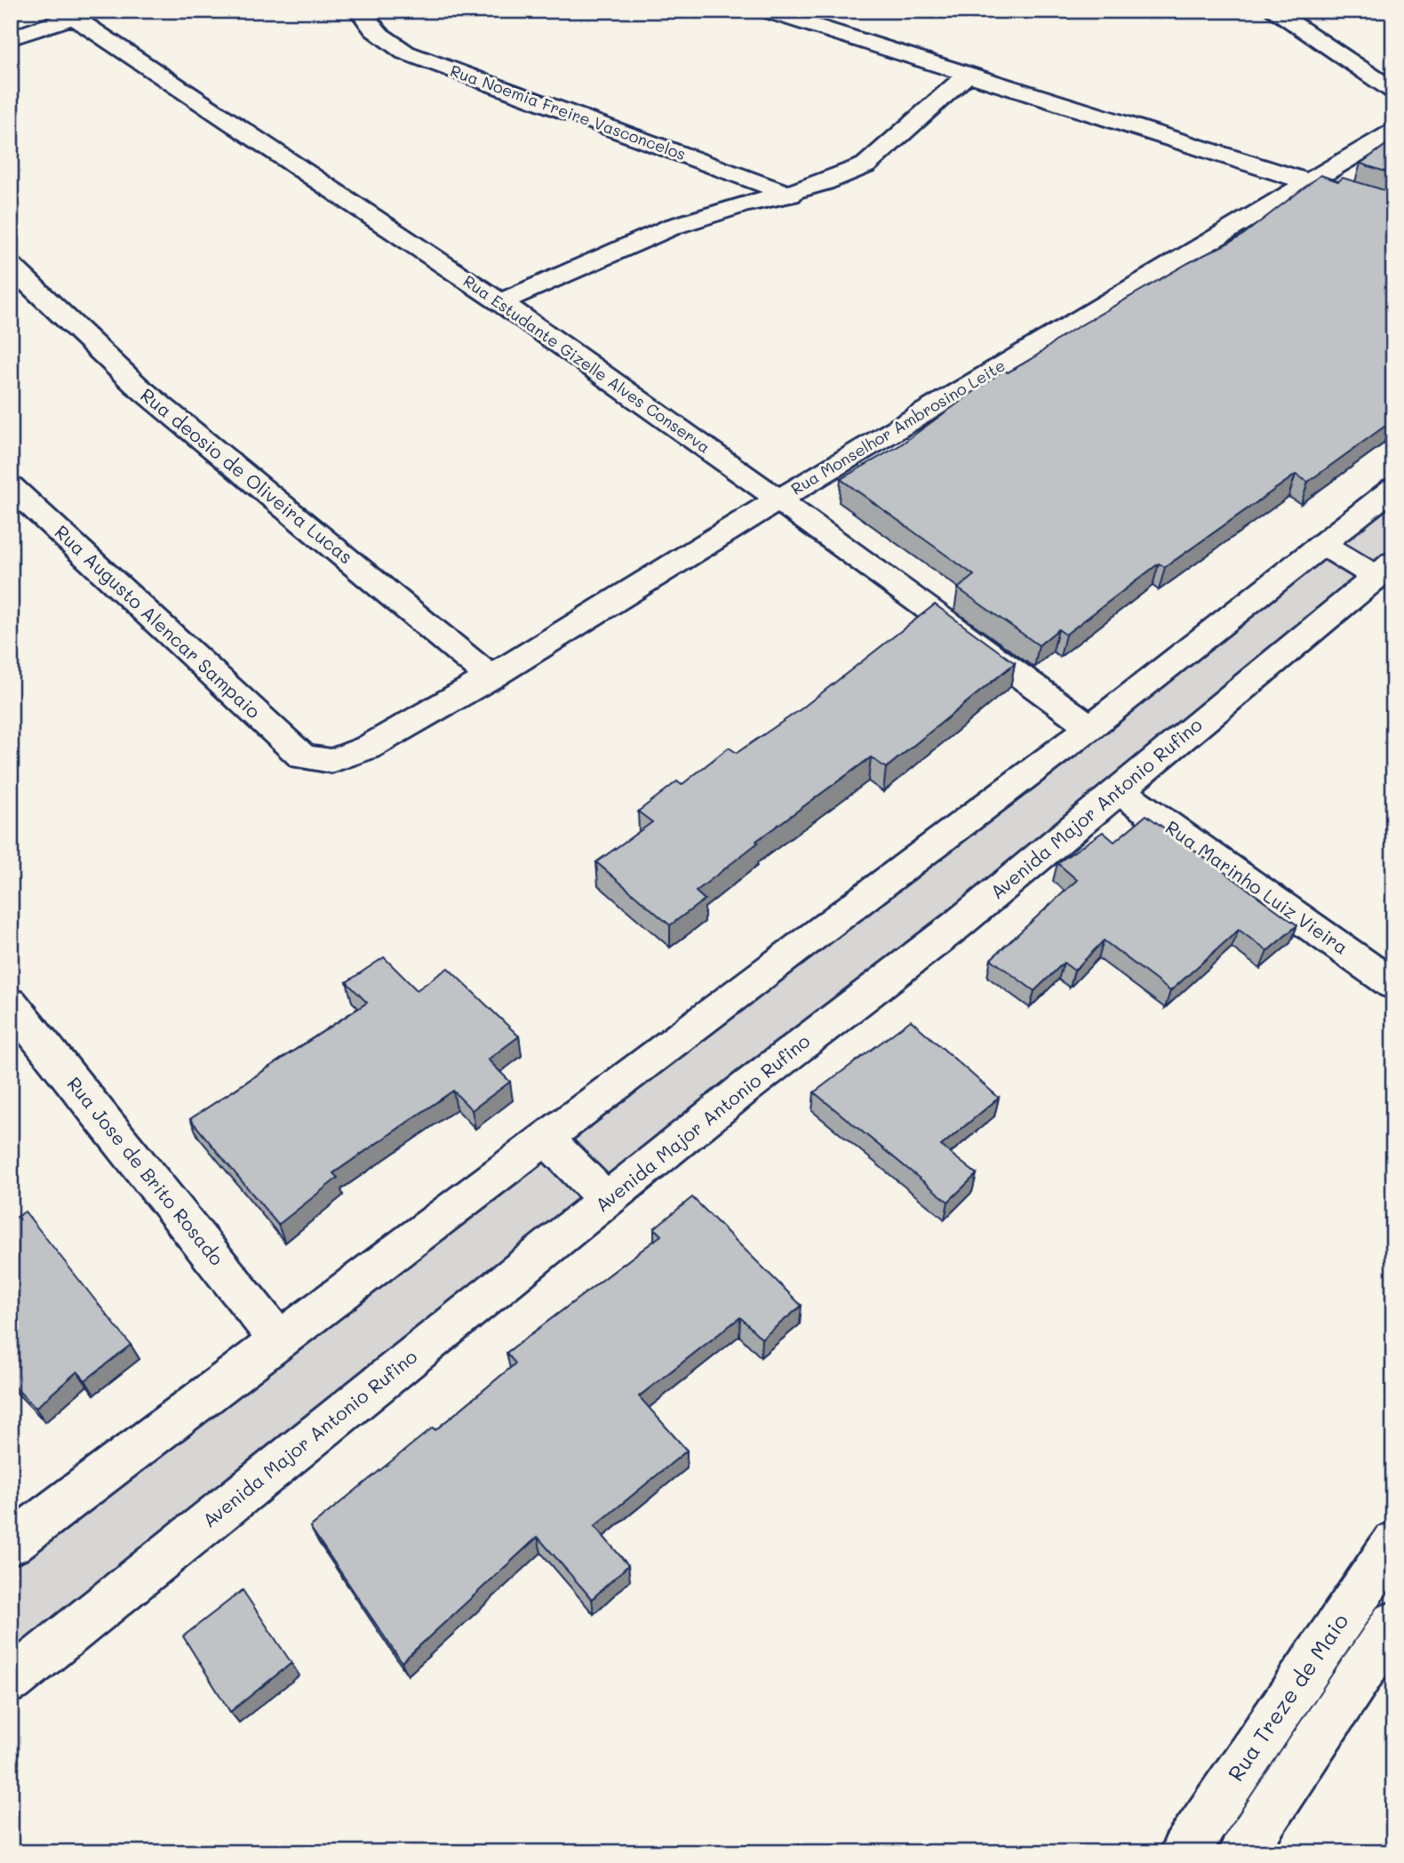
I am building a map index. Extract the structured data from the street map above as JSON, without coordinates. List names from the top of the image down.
{
  "streets": {
    "street": [
      "Rua Noemia Freire Vasconcelos",
      "Rua Estudante Gizelle Alves Conserva",
      "Rua Monselhor Ambrosino Leite",
      "Rua deosio de Oliveira Lucas",
      "Rua Augusto Alencar Sampaio",
      "Avenida Major Antonio Rufino",
      "Rua Marinho Luiz Vieira",
      "Rua Jose de Brito Rosado",
      "Rua Treze de Maio"
    ]
  },
  "crossings": [
    ["Rua Estudante Gizelle Alves Conserva", "Rua Monselhor Ambrosino Leite"],
    ["Rua Monselhor Ambrosino Leite", "Rua deosio de Oliveira Lucas"],
    ["Rua Monselhor Ambrosino Leite", "Rua Augusto Alencar Sampaio"],
    ["Avenida Major Antonio Rufino", "Rua Marinho Luiz Vieira"]
  ]
}
